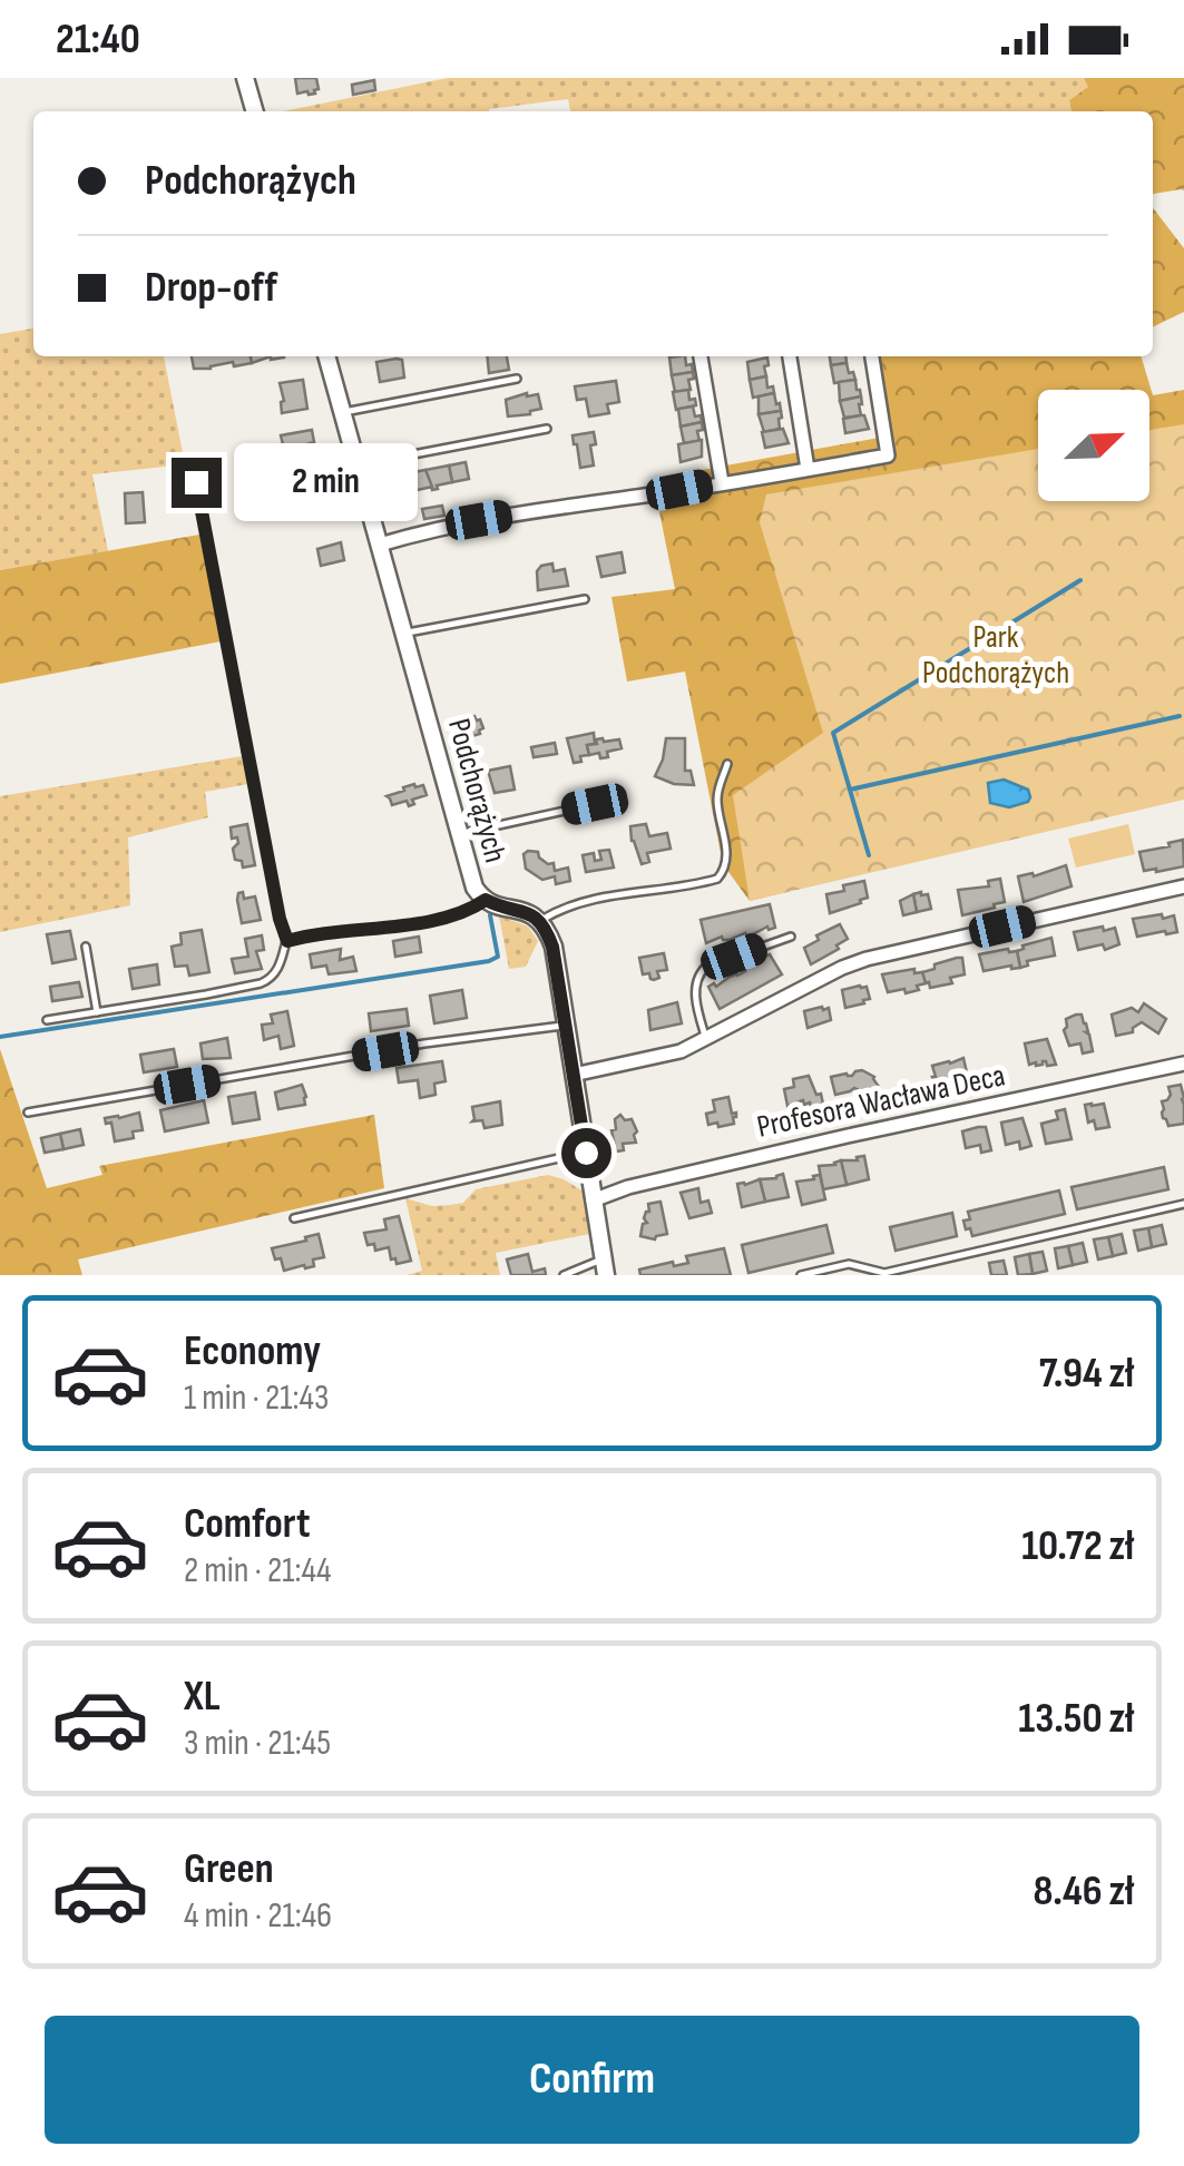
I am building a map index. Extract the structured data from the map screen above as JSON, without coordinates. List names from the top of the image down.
{
  "streets": {
    "street": ["Podchorążych", "Profesora Wacława Deca"]
  },
  "parks": ["Park Podchorążych"],
  "north": "top right",
  "page": {
    "status": "21:40",
    "banner": ["Podchorążych", "Drop-off"],
    "bubble": "2 min",
    "list": [
      {
        "name": "Economy",
        "note": "1 min · 21:43",
        "value": "7.94 zł"
      },
      {
        "name": "Comfort",
        "note": "2 min · 21:44",
        "value": "10.72 zł"
      },
      {
        "name": "XL",
        "note": "3 min · 21:45",
        "value": "13.50 zł"
      },
      {
        "name": "Green",
        "note": "4 min · 21:46",
        "value": "8.46 zł"
      }
    ],
    "buttons": "Confirm"
  }
}
